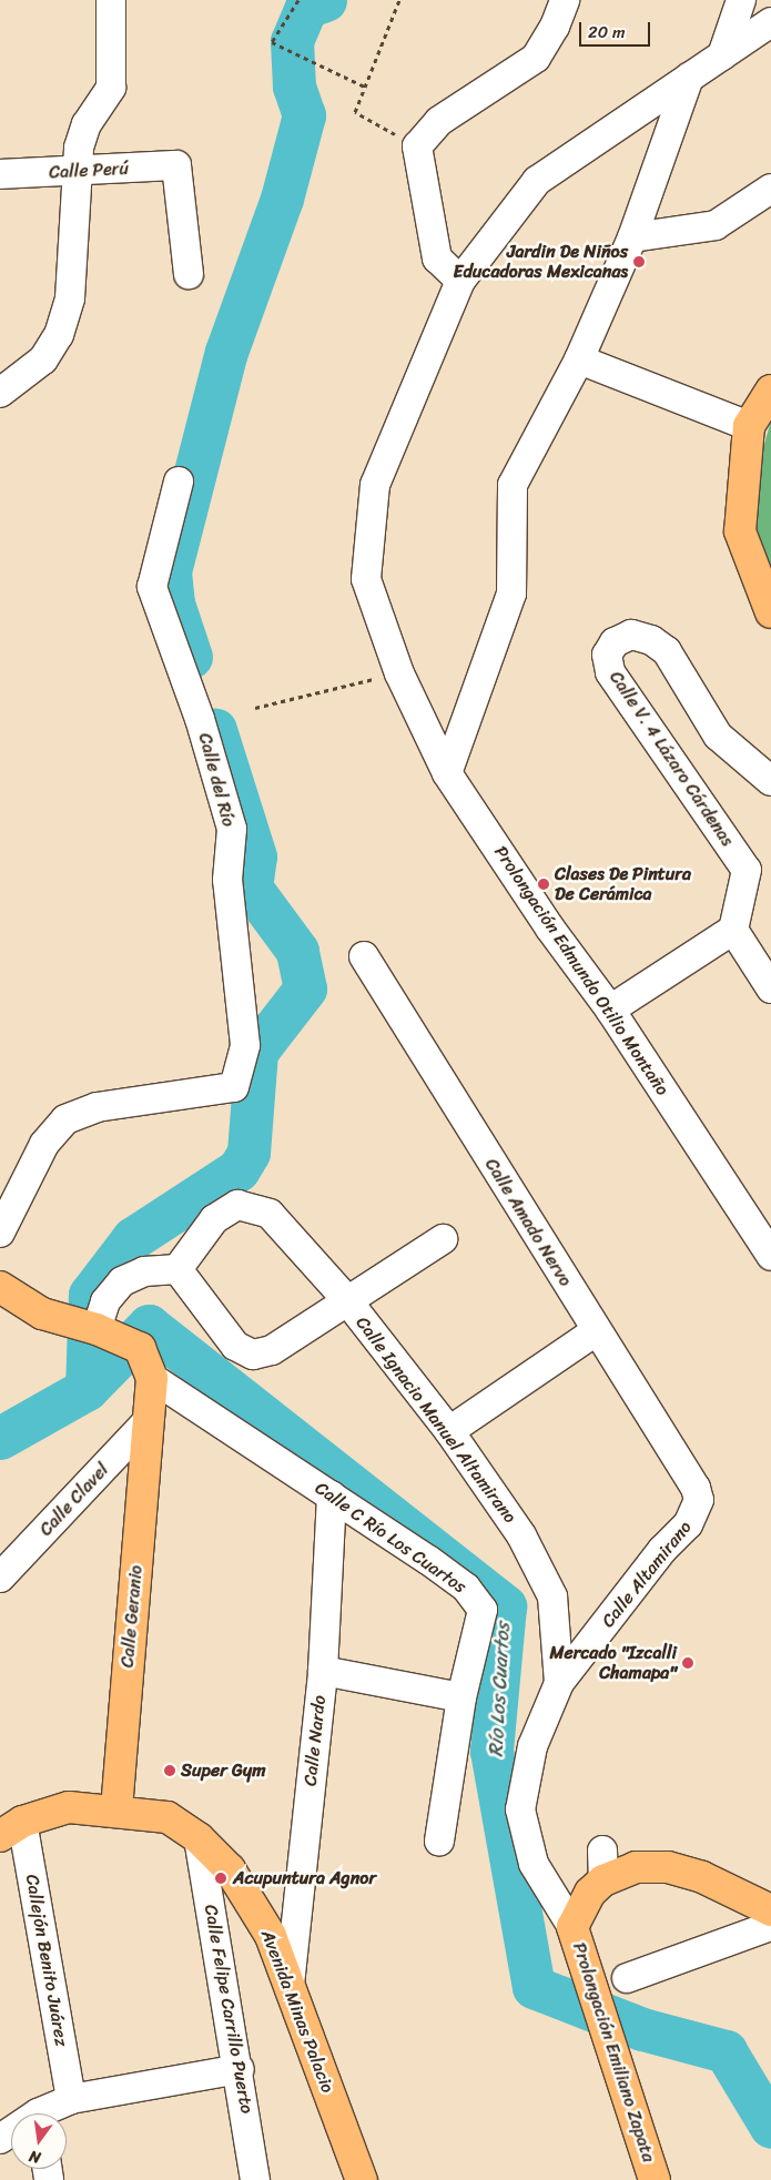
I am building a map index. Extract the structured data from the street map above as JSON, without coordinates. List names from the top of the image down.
{
  "streets": {
    "main road": ["Calle Geranio", "Avenida Minas Palacio", "Prolongación Emiliano Zapata"],
    "street": [
      "Calle Perú",
      "Calle V. 4 Lázaro Cárdenas",
      "Calle del Río",
      "Prolongación Edmundo Otilio Montaño",
      "Calle Amado Nervo",
      "Calle Ignacio Manuel Altamirano",
      "Calle Clavel",
      "Calle C Río Los Cuartos",
      "Calle Altamirano",
      "Calle Nardo",
      "Callejón Benito Juárez",
      "Calle Felipe Carrillo Puerto"
    ]
  },
  "crossings": [
    ["Calle Amado Nervo", "Calle Altamirano"],
    ["Calle Ignacio Manuel Altamirano", "Calle Altamirano"],
    ["Calle Clavel", "Calle Geranio"],
    ["Calle C Río Los Cuartos", "Calle Geranio"],
    ["Calle C Río Los Cuartos", "Calle Nardo"],
    ["Calle Altamirano", "Prolongación Emiliano Zapata"],
    ["Calle Geranio", "Avenida Minas Palacio"],
    ["Calle Nardo", "Avenida Minas Palacio"],
    ["Callejón Benito Juárez", "Avenida Minas Palacio"],
    ["Calle Felipe Carrillo Puerto", "Avenida Minas Palacio"]
  ],
  "water": ["Río Los Cuartos"],
  "places": [
    "Jardin De Niños Educadoras Mexicanas",
    "Clases De Pintura De Cerámica",
    "Mercado \"Izcalli Chamapa\"",
    "Super Gym",
    "Acupuntura Agnor"
  ],
  "scale_bar": "20 m",
  "north": "bottom"
}
